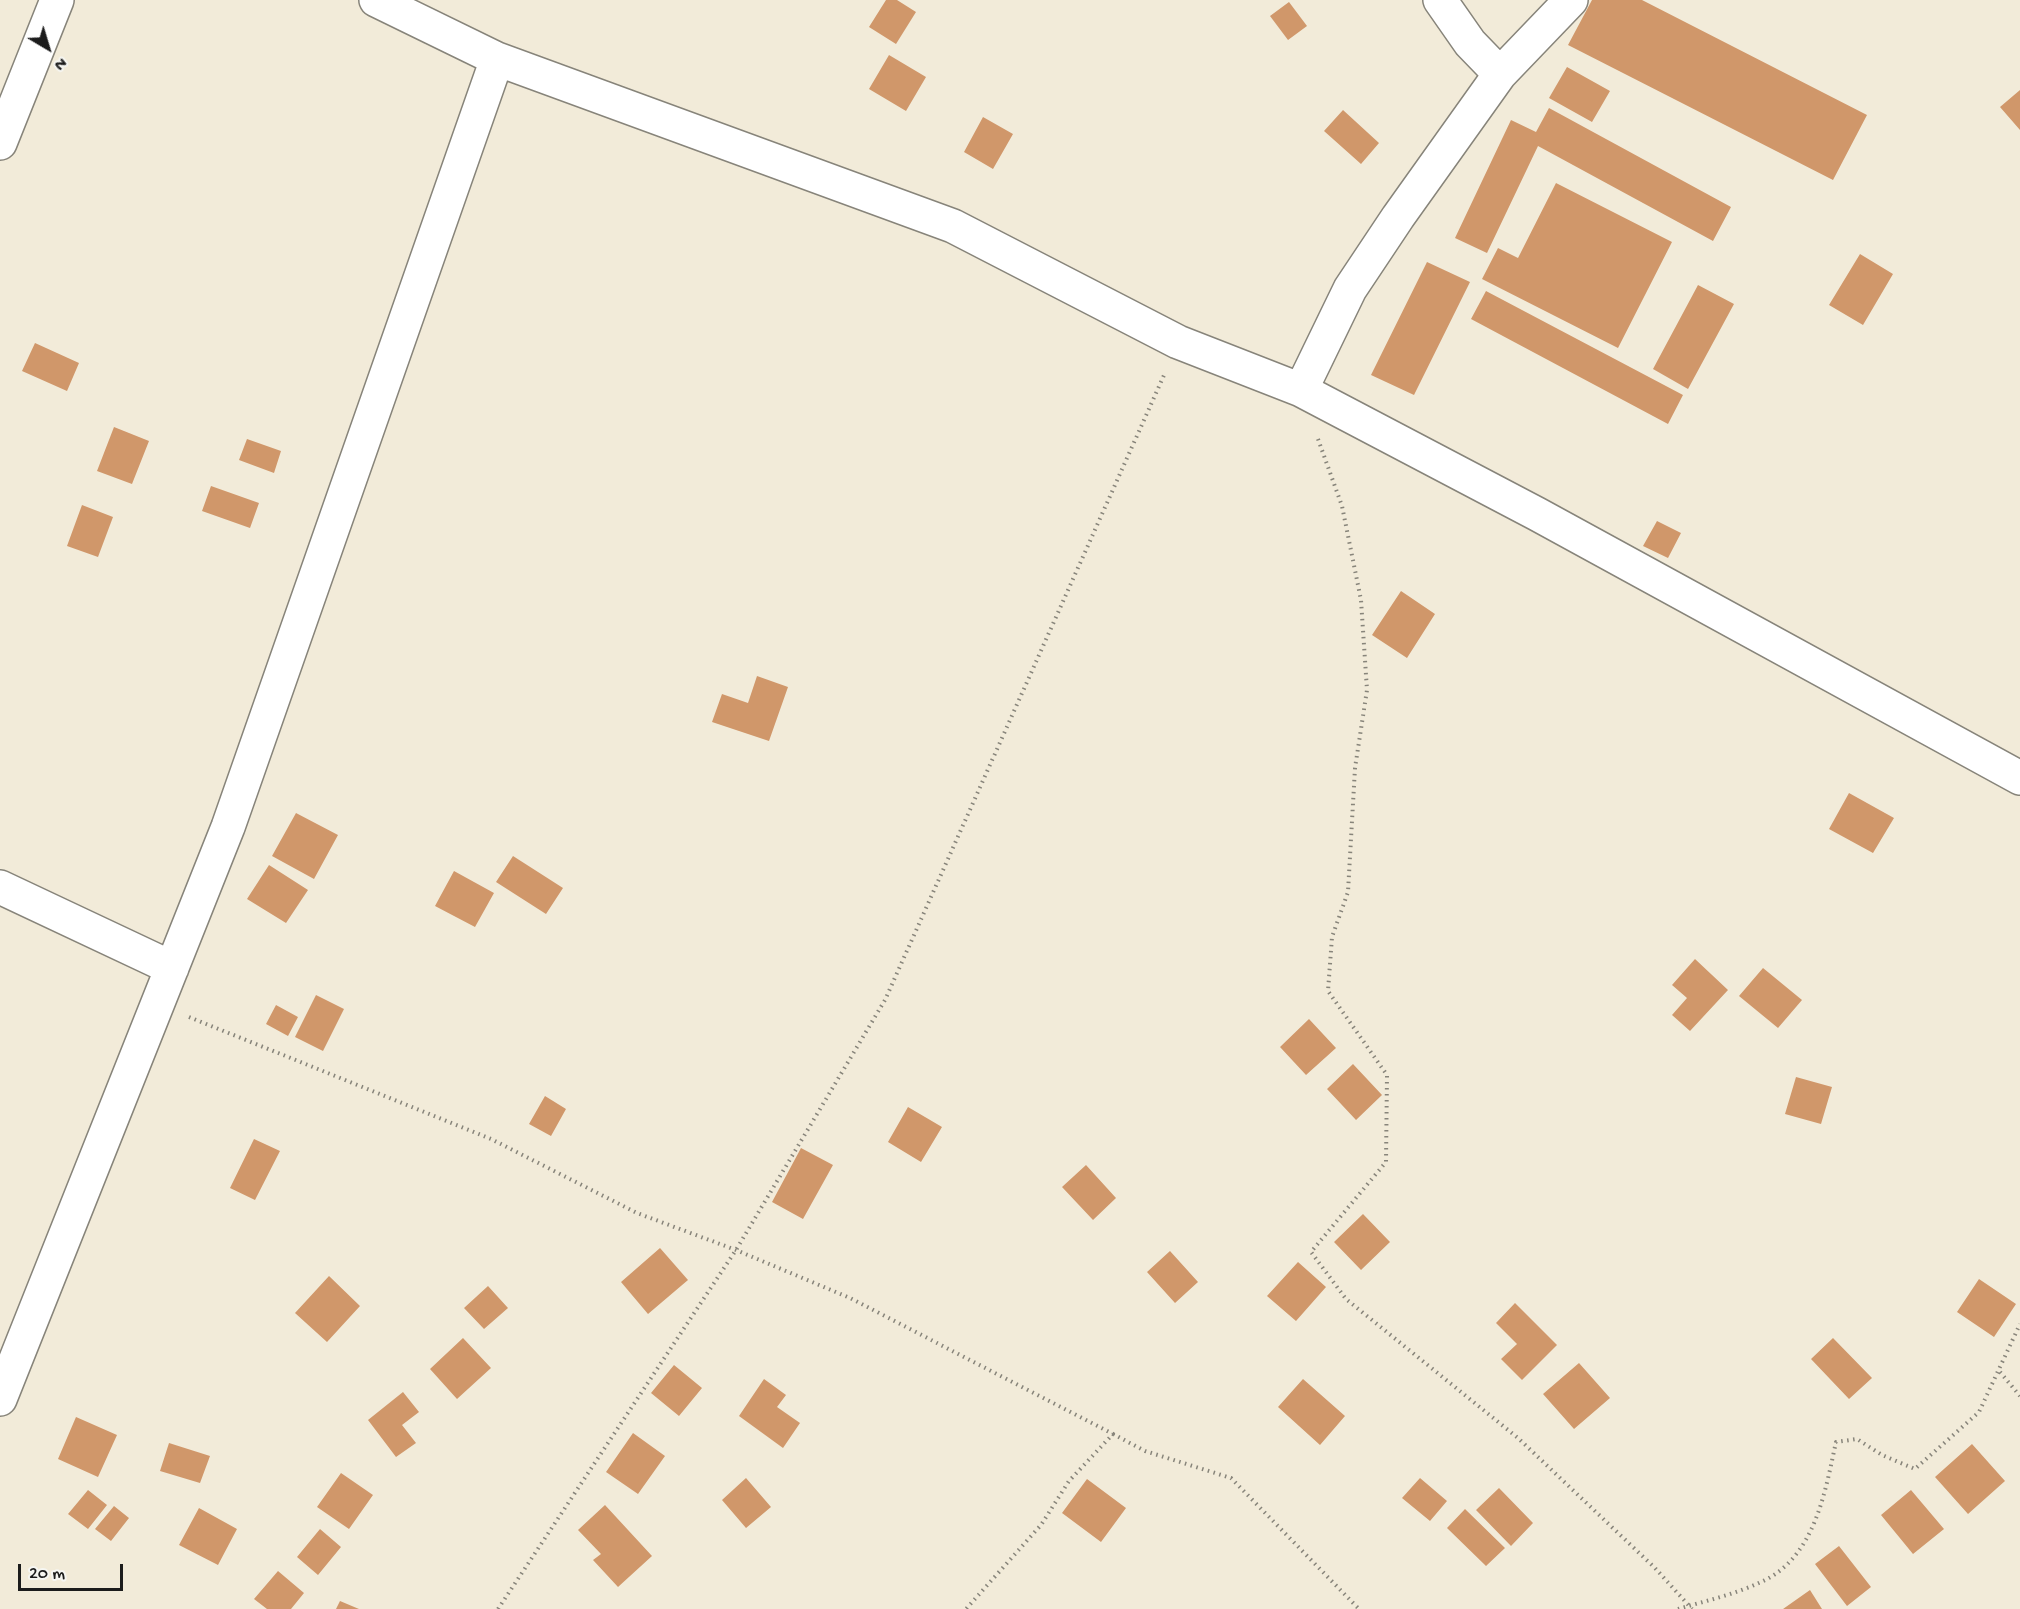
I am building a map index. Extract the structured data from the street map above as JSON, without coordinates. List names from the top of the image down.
{
  "scale_bar": "20 m",
  "north": "bottom right"
}
